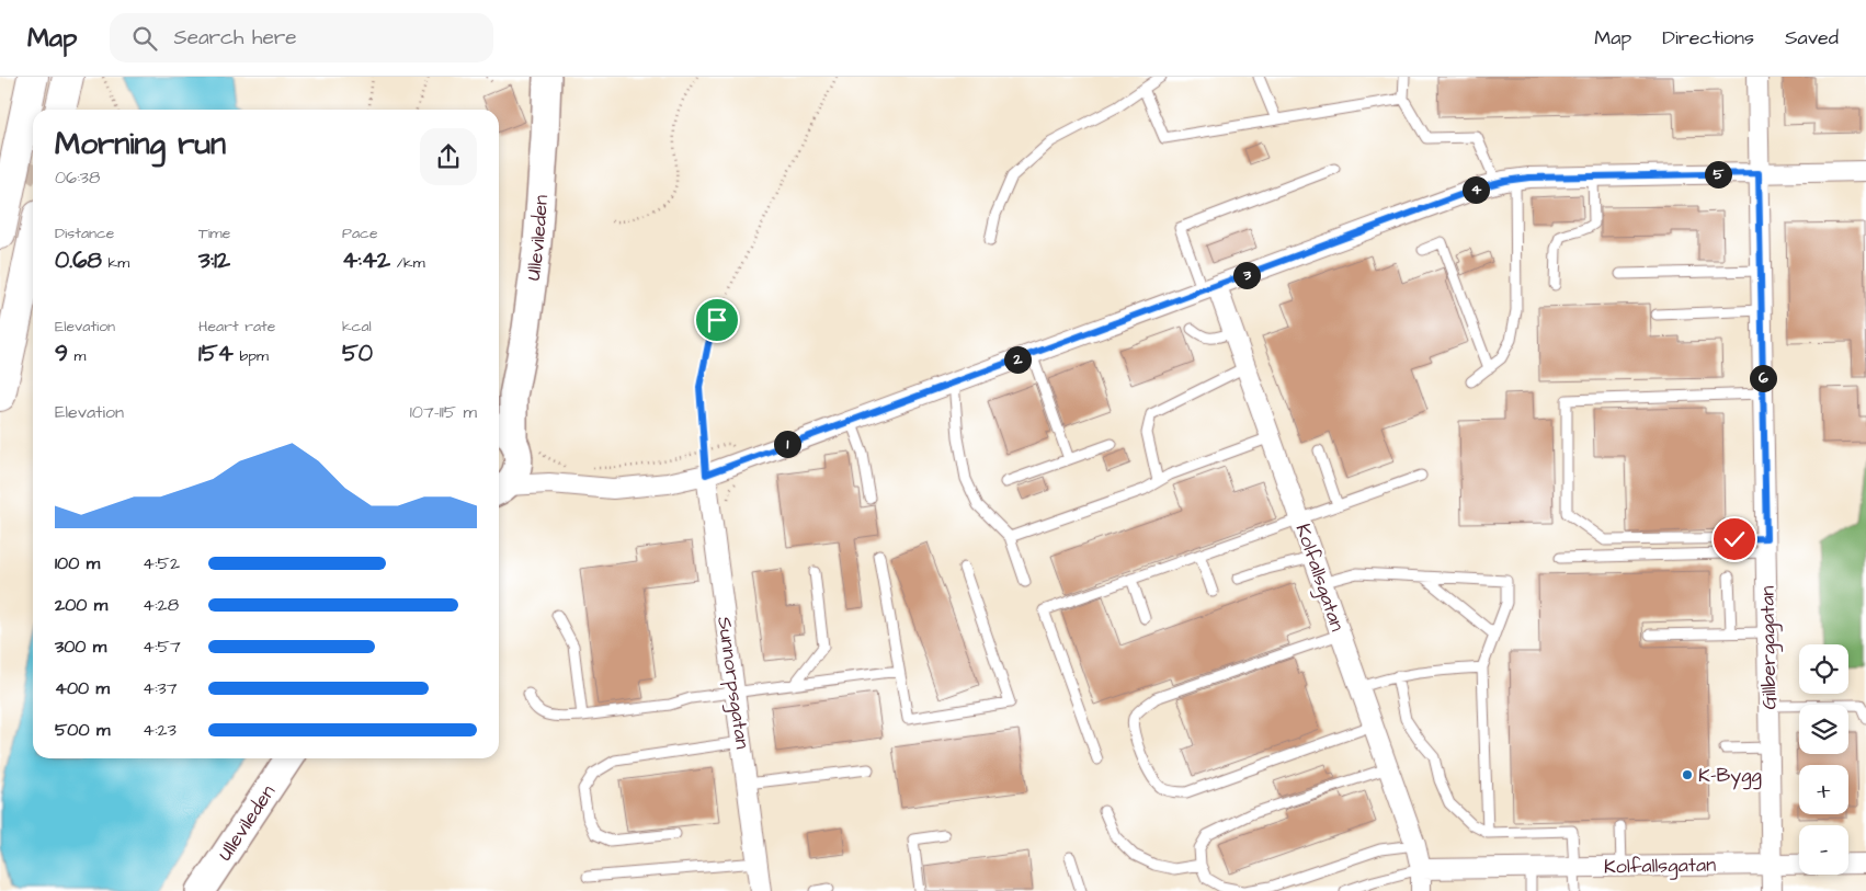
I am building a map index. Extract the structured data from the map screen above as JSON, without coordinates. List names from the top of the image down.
{
  "streets": {
    "main road": ["Ullevileden"],
    "street": ["Kolfallsgatan", "Gillbergagatan", "Sunnorpsgatan"]
  },
  "crossings": [
    ["Kolfallsgatan", "Gillbergagatan"]
  ],
  "places": ["K-Bygg"],
  "page": {
    "header": "Map",
    "search": "Search here",
    "nav": ["Map", "Directions", "Saved"],
    "heading": ["Morning run", "06:38"],
    "pins": [
      "5",
      "4",
      "3",
      "2",
      "6",
      "1"
    ],
    "stats": [
      ["Distance", "0.68 km"],
      ["Time", "3:12"],
      ["Pace", "4:42 /km"],
      ["Elevation", "9 m"],
      ["Heart rate", "154 bpm"],
      ["kcal", "50"]
    ],
    "chart": ["Elevation", "107–115 m"],
    "list": [
      {
        "name": "100 m",
        "note": "4:52"
      },
      {
        "name": "200 m",
        "note": "4:28"
      },
      {
        "name": "300 m",
        "note": "4:57"
      },
      {
        "name": "400 m",
        "note": "4:37"
      },
      {
        "name": "500 m",
        "note": "4:23"
      }
    ],
    "map_buttons": ["+", "−"]
  }
}
